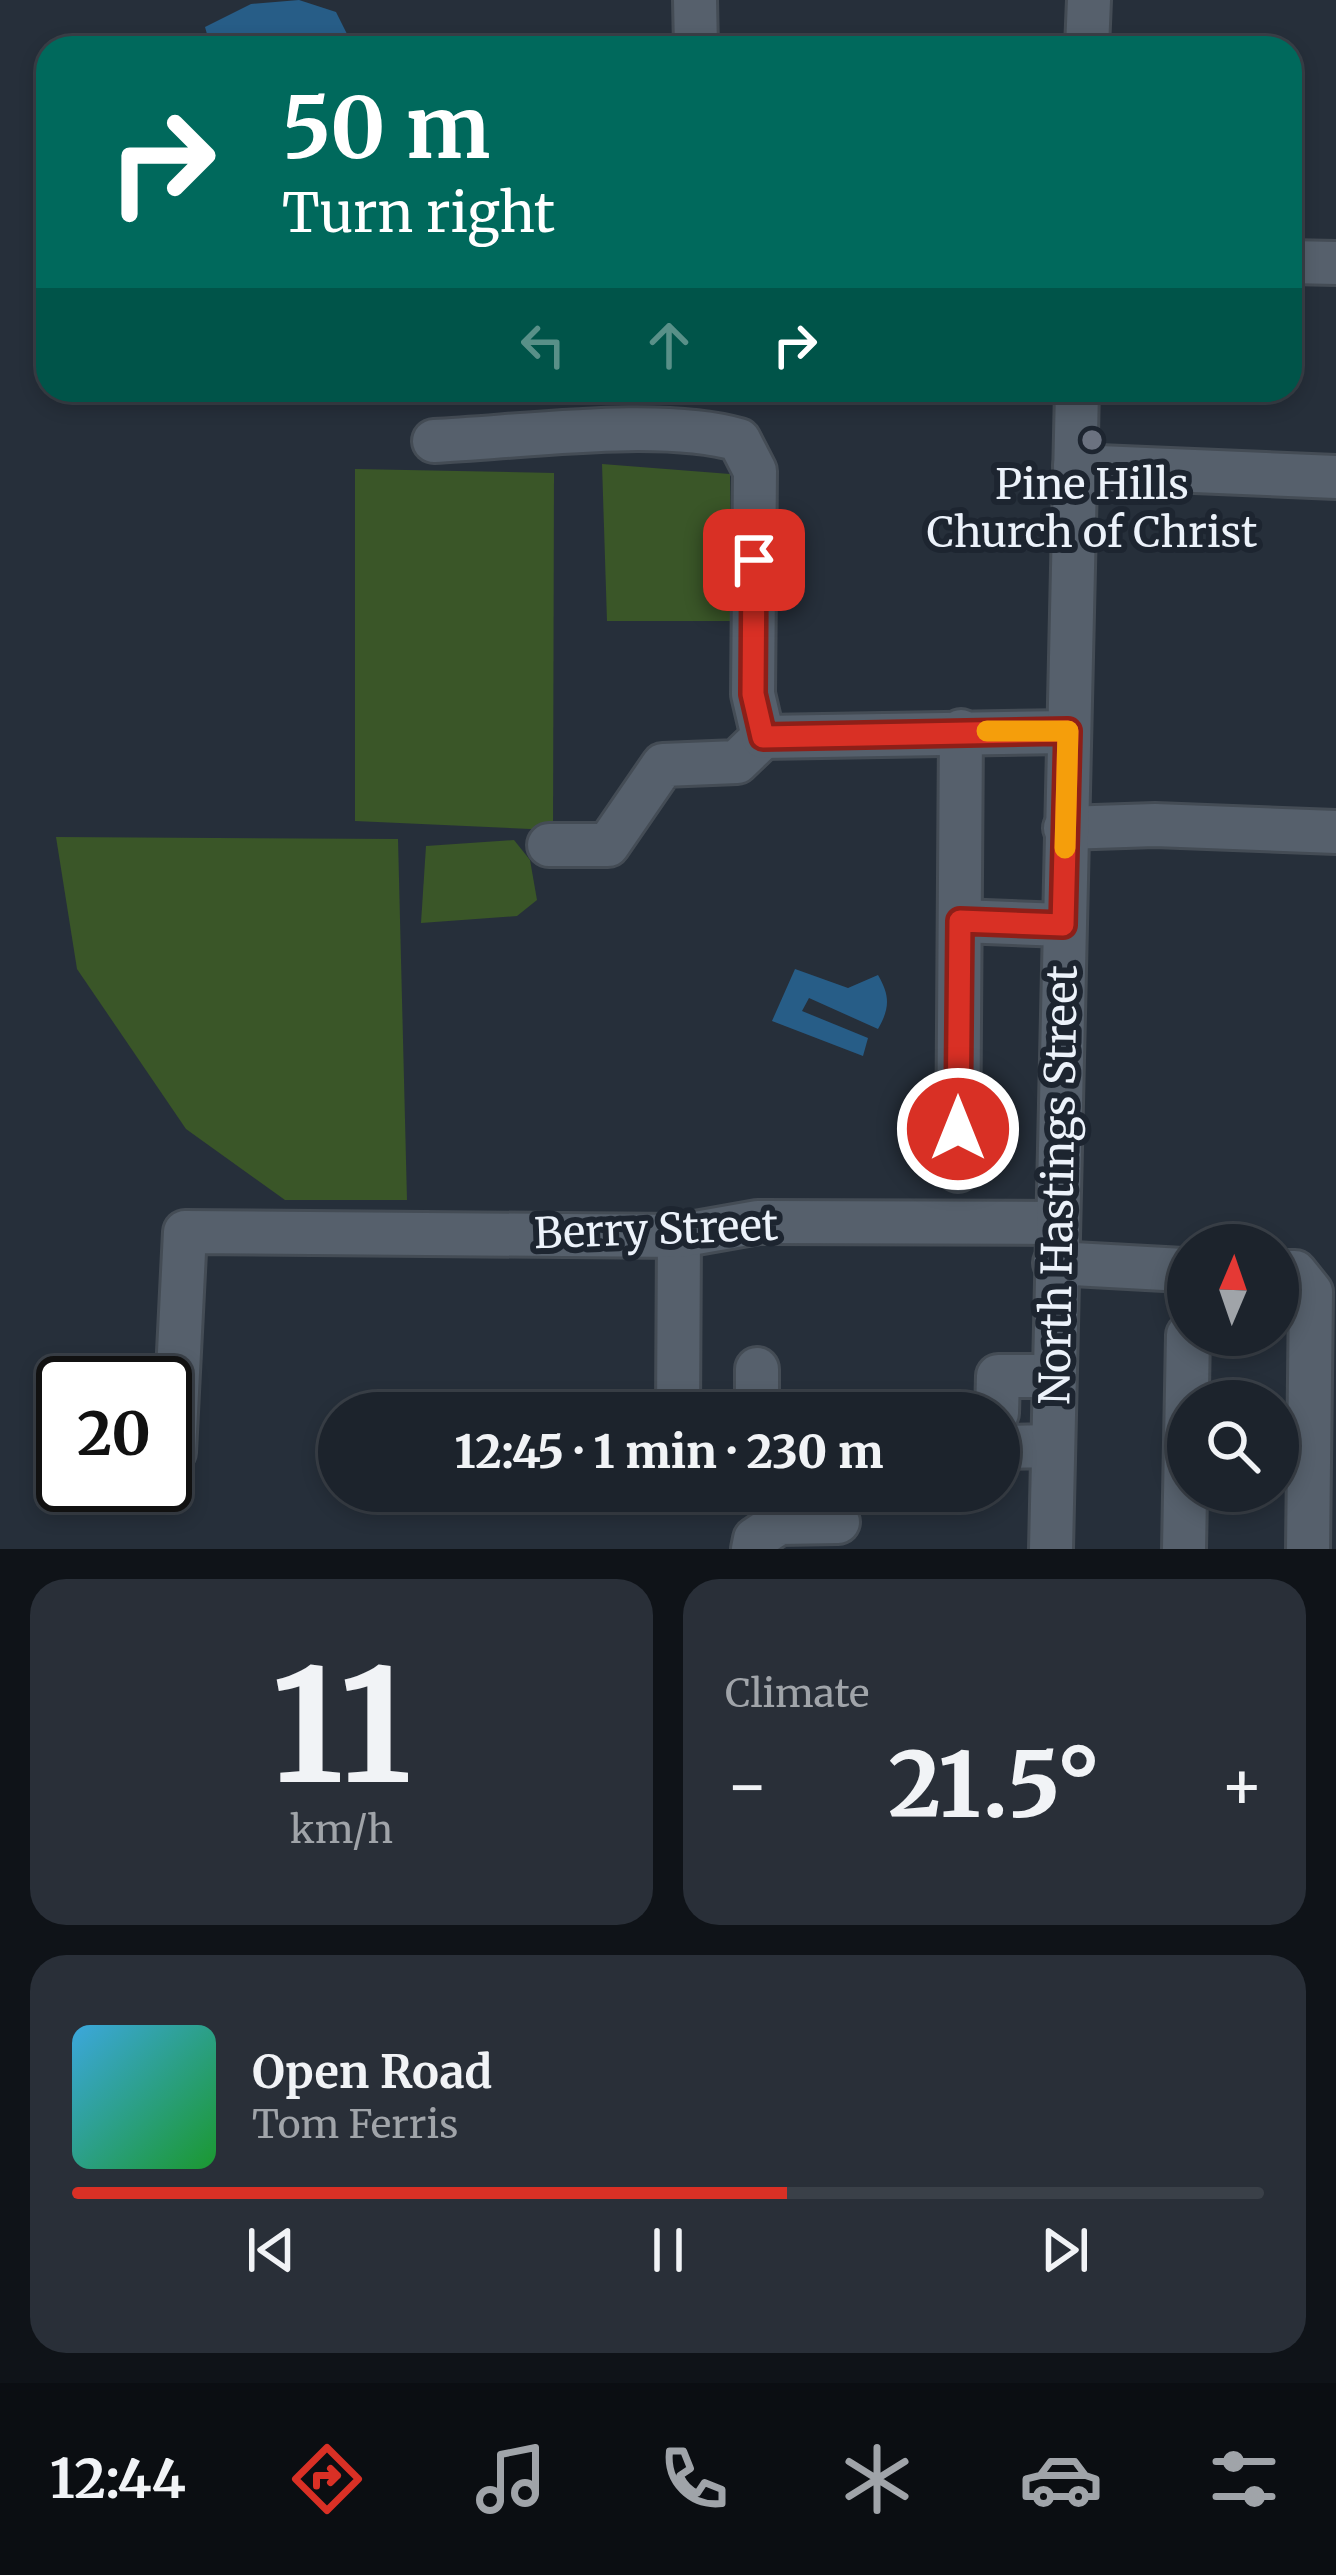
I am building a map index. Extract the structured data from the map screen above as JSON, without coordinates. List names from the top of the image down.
{
  "streets": {
    "street": ["North Hastings Street", "Berry Street"]
  },
  "crossings": [
    ["North Hastings Street", "Berry Street"]
  ],
  "places": ["Pine Hills Church of Christ"],
  "north": "top",
  "page": {
    "turn": ["50 m", "Turn right"],
    "limit": "20",
    "trip": "12:45 · 1 min · 230 m",
    "tile": [
      ["11", "km/h"],
      "Climate"
    ],
    "heat": ["−", "21.5°", "+"],
    "song": ["Open Road", "Tom Ferris"],
    "tabs": "12:44"
  }
}
